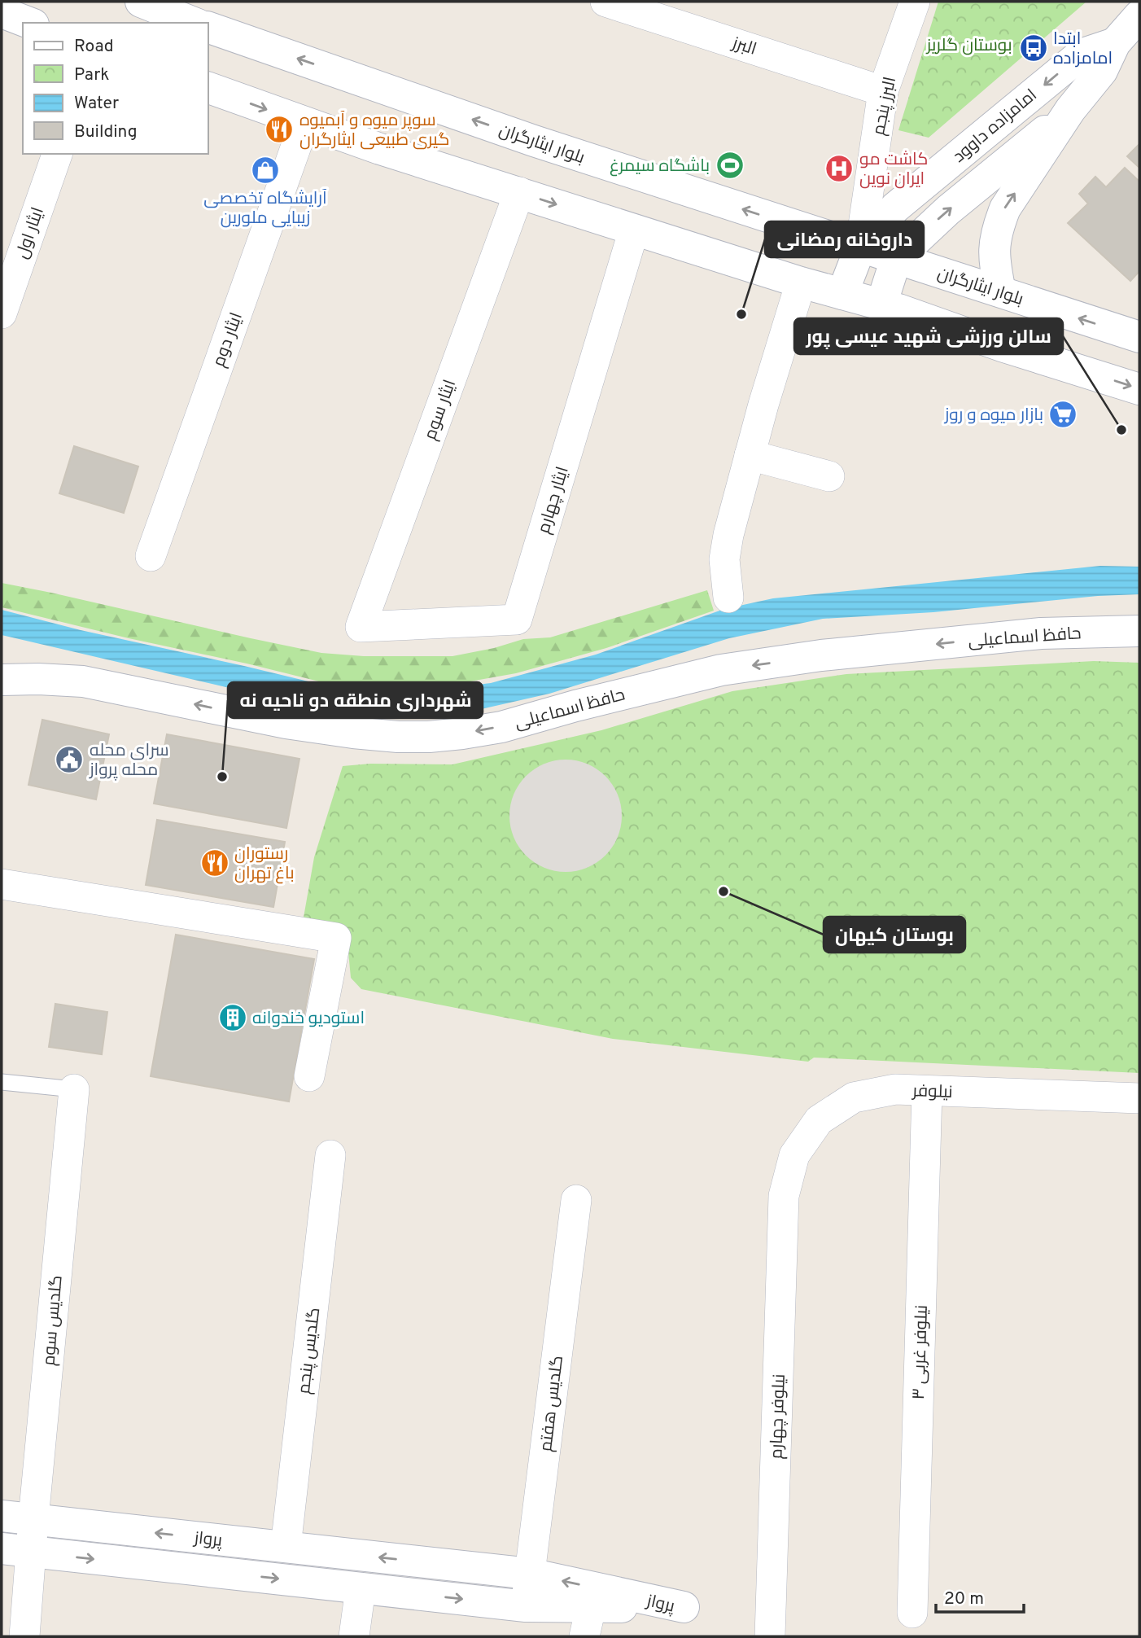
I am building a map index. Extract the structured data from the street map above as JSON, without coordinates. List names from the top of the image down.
{
  "streets": {
    "street": [
      "البرز",
      "البرز پنجم",
      "امامزاده داوود",
      "بلوار ایثارگران",
      "ایثار اول",
      "ایثار دوم",
      "ایثار سوم",
      "ایثار چهارم",
      "حافظ اسماعیلی",
      "نیلوفر",
      "گلدیس سوم",
      "گلدیس پنجم",
      "نیلوفر غربی ۳",
      "گلدیس هفتم",
      "نیلوفر چهارم",
      "پرواز"
    ]
  },
  "crossings": [
    ["البرز", "البرز پنجم"],
    ["البرز پنجم", "امامزاده داوود"],
    ["البرز پنجم", "بلوار ایثارگران"],
    ["امامزاده داوود", "بلوار ایثارگران"],
    ["ایثار سوم", "ایثار چهارم"],
    ["نیلوفر", "نیلوفر غربی ۳"],
    ["نیلوفر", "نیلوفر چهارم"],
    ["گلدیس سوم", "پرواز"],
    ["گلدیس پنجم", "پرواز"],
    ["گلدیس هفتم", "پرواز"]
  ],
  "one_way": ["حافظ اسماعیلی"],
  "parks": ["بوستان گلریز"],
  "places": {
    "bus stop": ["ابتدا امامزاده"],
    "restaurant": ["سوپر میوه و آبمیوه گیری طبیعی ایثارگران", "رستوران باغ تهران"],
    "sports": ["باشگاه سیمرغ"],
    "hospital": ["کاشت مو ایران نوین"],
    "shop": ["آرایشگاه تخصصی زیبایی ملورین"],
    "other": [
      "داروخانه رمضانی",
      "سالن ورزشی شهید عیسی پور",
      "شهرداری منطقه دو ناحیه نه",
      "بوستان کیهان"
    ],
    "supermarket": ["بازار میوه و روز"],
    "public building": ["سرای محله محله پرواز"],
    "building": ["استودیو خندوانه"]
  },
  "legend": [
    "Road",
    "Park",
    "Water",
    "Building"
  ],
  "scale_bar": "20 m"
}
